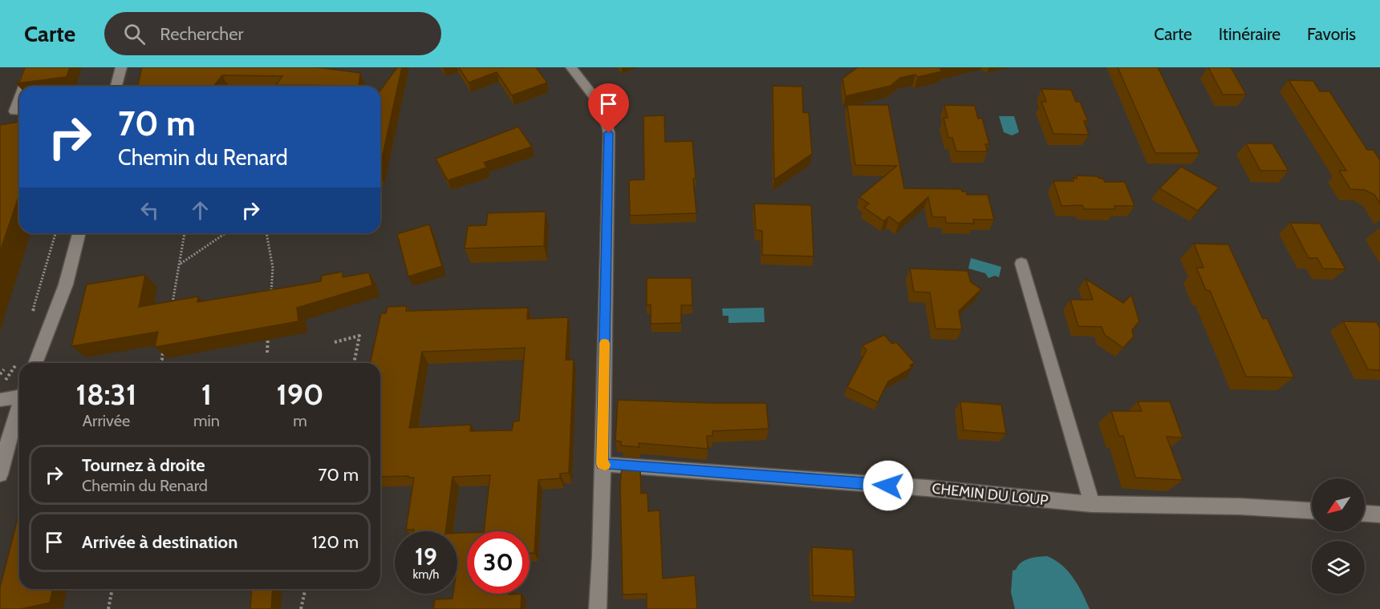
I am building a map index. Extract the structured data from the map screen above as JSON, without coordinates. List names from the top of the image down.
{
  "streets": {
    "street": ["CHEMIN DU LOUP"]
  },
  "north": "bottom left",
  "page": {
    "header": "Carte",
    "search": "Rechercher",
    "nav": ["Carte", "Itinéraire", "Favoris"],
    "turn": ["70 m", "Chemin du Renard"],
    "eta": [
      "18:31",
      "Arrivée",
      "1",
      "min",
      "190",
      "m"
    ],
    "list": [
      {
        "name": "Tournez à droite",
        "note": "Chemin du Renard",
        "value": "70 m"
      },
      {
        "name": "Arrivée à destination",
        "value": "120 m"
      }
    ],
    "speed": "19 km/h",
    "limit": "30"
  }
}
